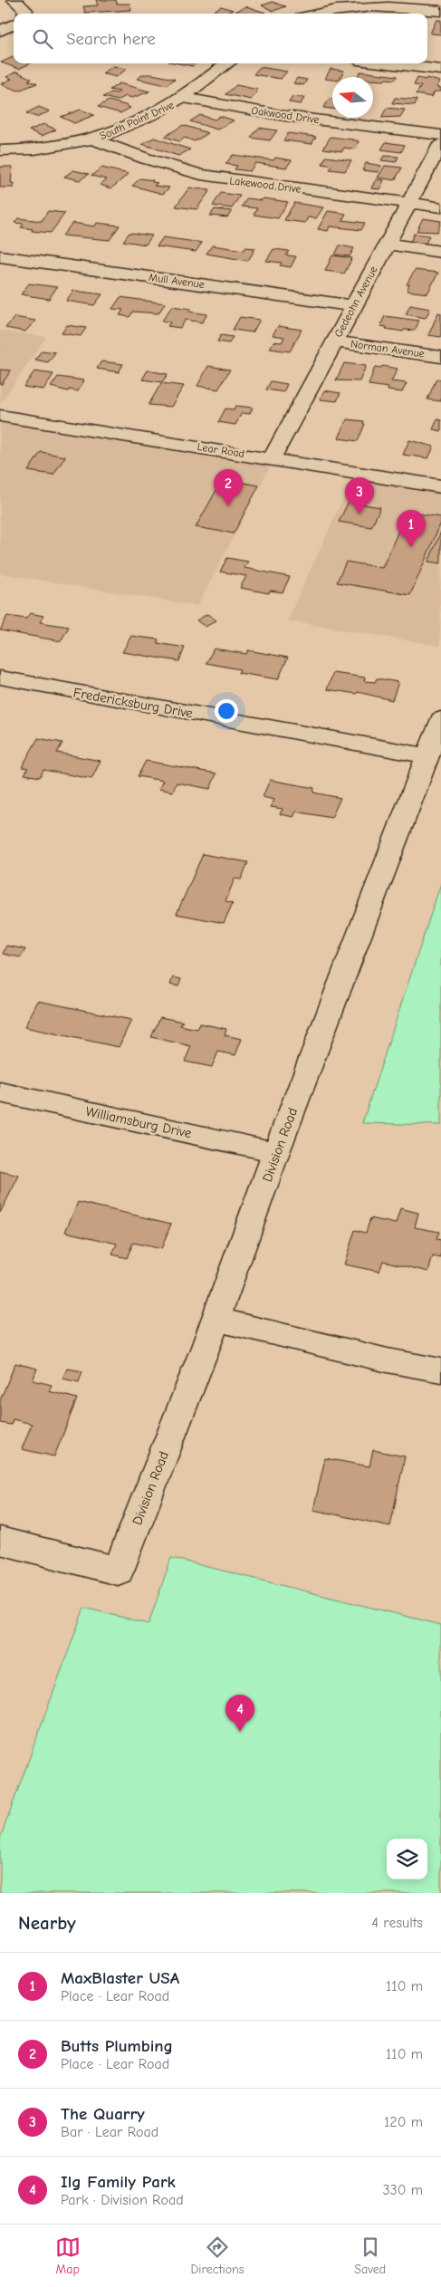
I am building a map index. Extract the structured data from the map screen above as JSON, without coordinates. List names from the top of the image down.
{
  "streets": {
    "street": [
      "Oakwood Drive",
      "South Point Drive",
      "Lakewood Drive",
      "Mull Avenue",
      "Gedeohn Avenue",
      "Norman Avenue",
      "Lear Road",
      "Fredericksburg Drive",
      "Williamsburg Drive",
      "Division Road"
    ]
  },
  "crossings": [
    ["Oakwood Drive", "South Point Drive"],
    ["South Point Drive", "Lakewood Drive"],
    ["Lakewood Drive", "Gedeohn Avenue"],
    ["Mull Avenue", "Gedeohn Avenue"],
    ["Gedeohn Avenue", "Norman Avenue"],
    ["Gedeohn Avenue", "Lear Road"],
    ["Fredericksburg Drive", "Division Road"],
    ["Williamsburg Drive", "Division Road"]
  ],
  "north": "left",
  "page": {
    "search": "Search here",
    "pins": [
      "2",
      "3",
      "1",
      "4"
    ],
    "heading": ["Nearby", "4 results"],
    "list": [
      {
        "mark": "1",
        "name": "MaxBlaster USA",
        "note": "Place · Lear Road",
        "value": "110 m"
      },
      {
        "mark": "2",
        "name": "Butts Plumbing",
        "note": "Place · Lear Road",
        "value": "110 m"
      },
      {
        "mark": "3",
        "name": "The Quarry",
        "note": "Bar · Lear Road",
        "value": "120 m"
      },
      {
        "mark": "4",
        "name": "Ilg Family Park",
        "note": "Park · Division Road",
        "value": "330 m"
      }
    ],
    "nav": ["Map", "Directions", "Saved"]
  }
}
